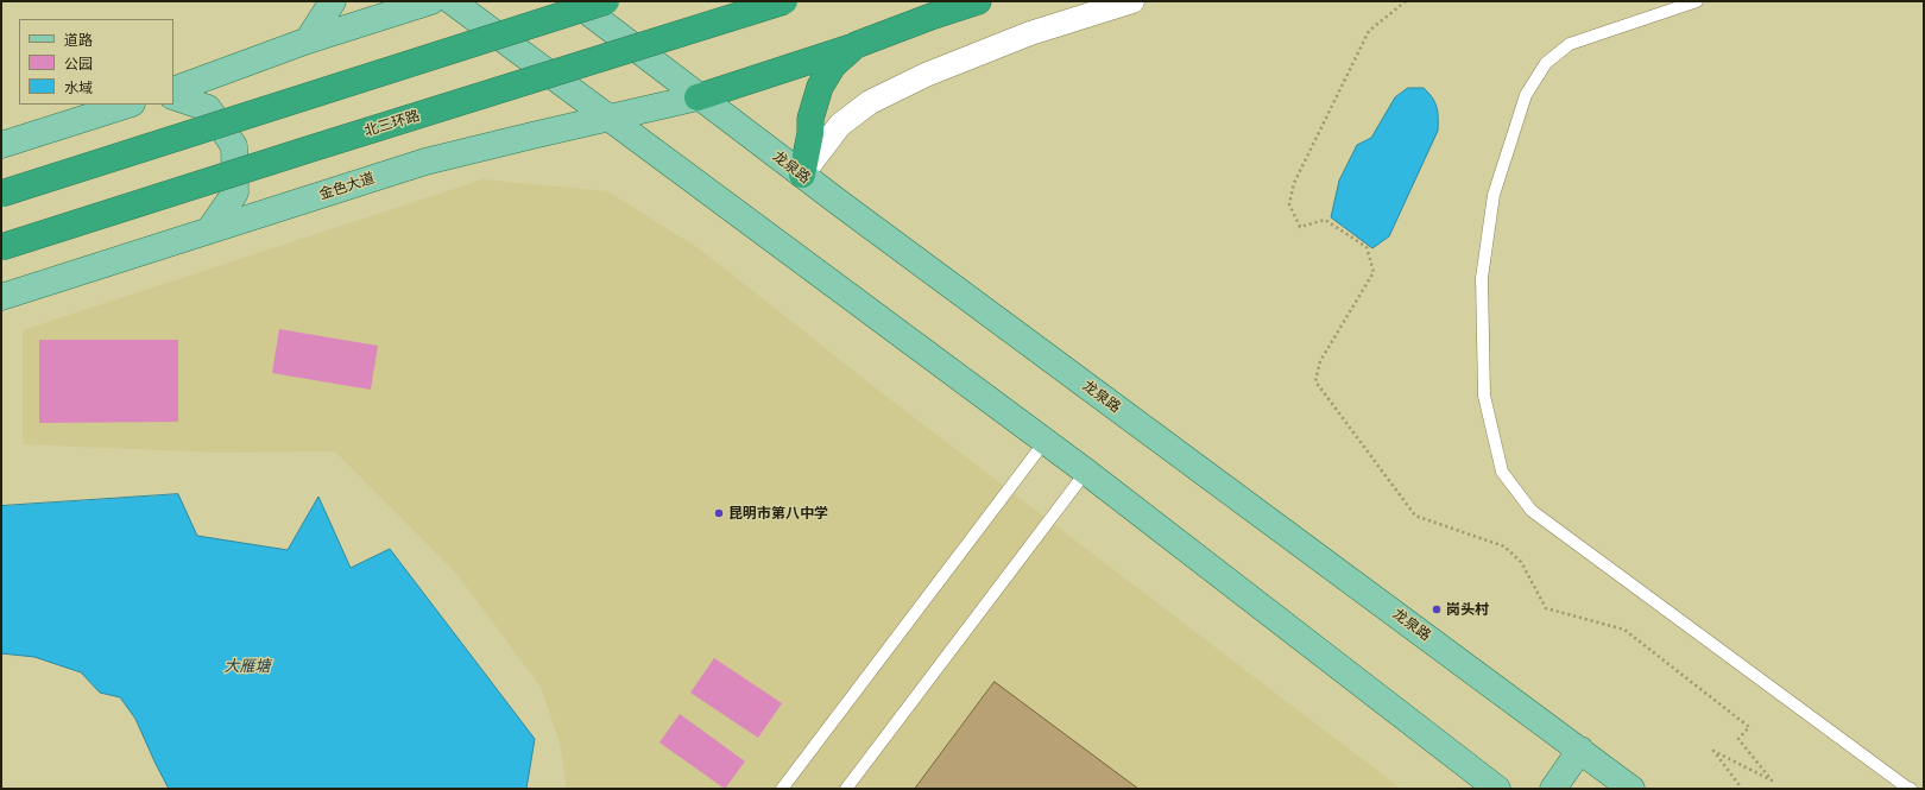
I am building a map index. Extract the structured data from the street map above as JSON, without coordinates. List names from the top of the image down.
{
  "streets": {
    "highway": ["北三环路"],
    "main road": ["龙泉路", "金色大道"]
  },
  "crossings": [
    ["龙泉路", "金色大道"]
  ],
  "water": ["大雁塘"],
  "places": ["昆明市第八中学", "岗头村"],
  "legend": ["道路", "公园", "水域"]
}
